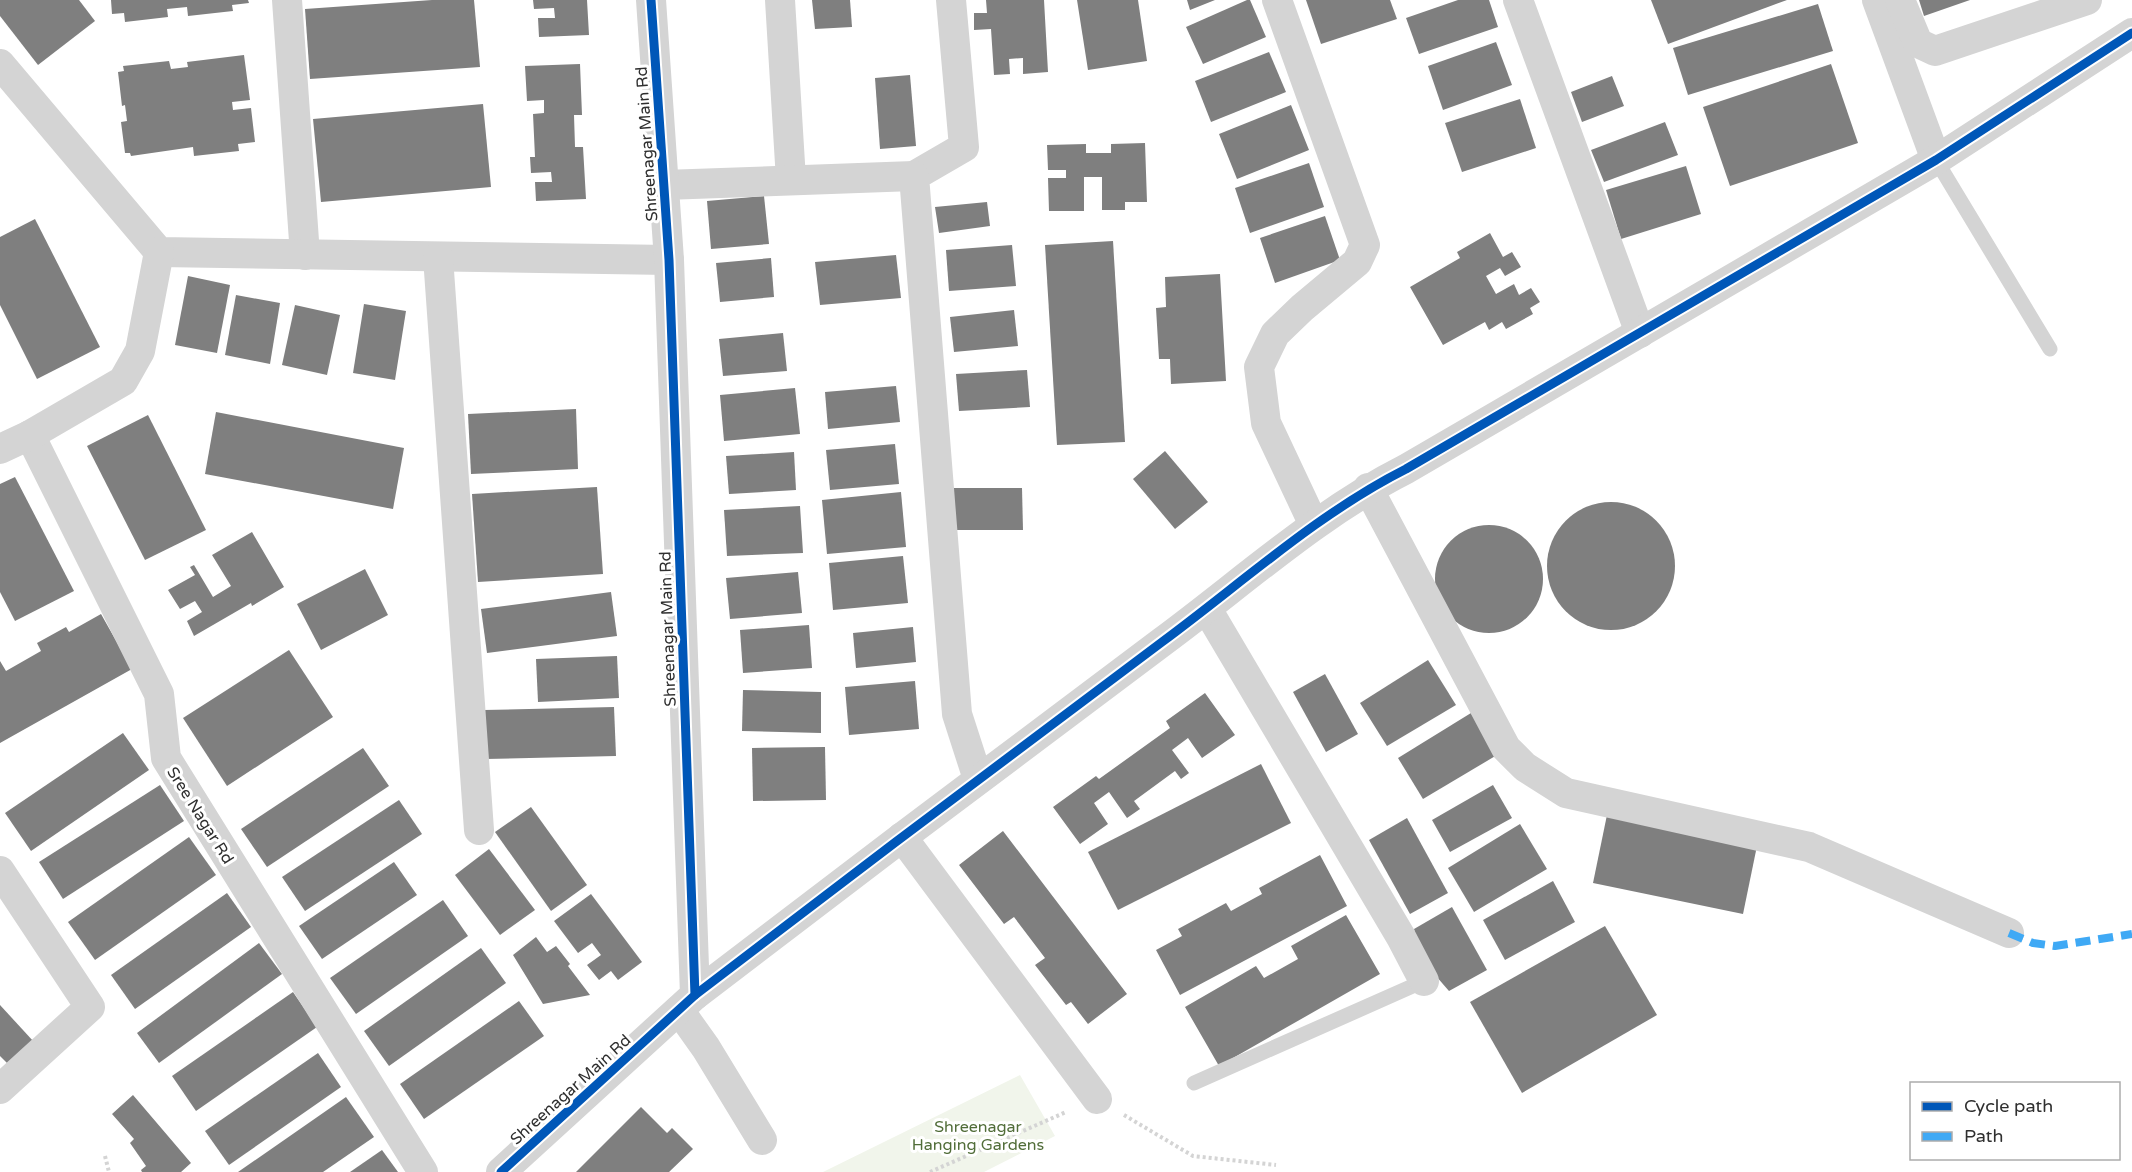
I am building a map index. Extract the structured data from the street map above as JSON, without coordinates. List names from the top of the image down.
{
  "streets": {
    "street": ["Shreenagar Main Rd", "Sree Nagar Rd"]
  },
  "parks": ["Shreenagar Hanging Gardens"],
  "legend": ["Cycle path", "Path"]
}
